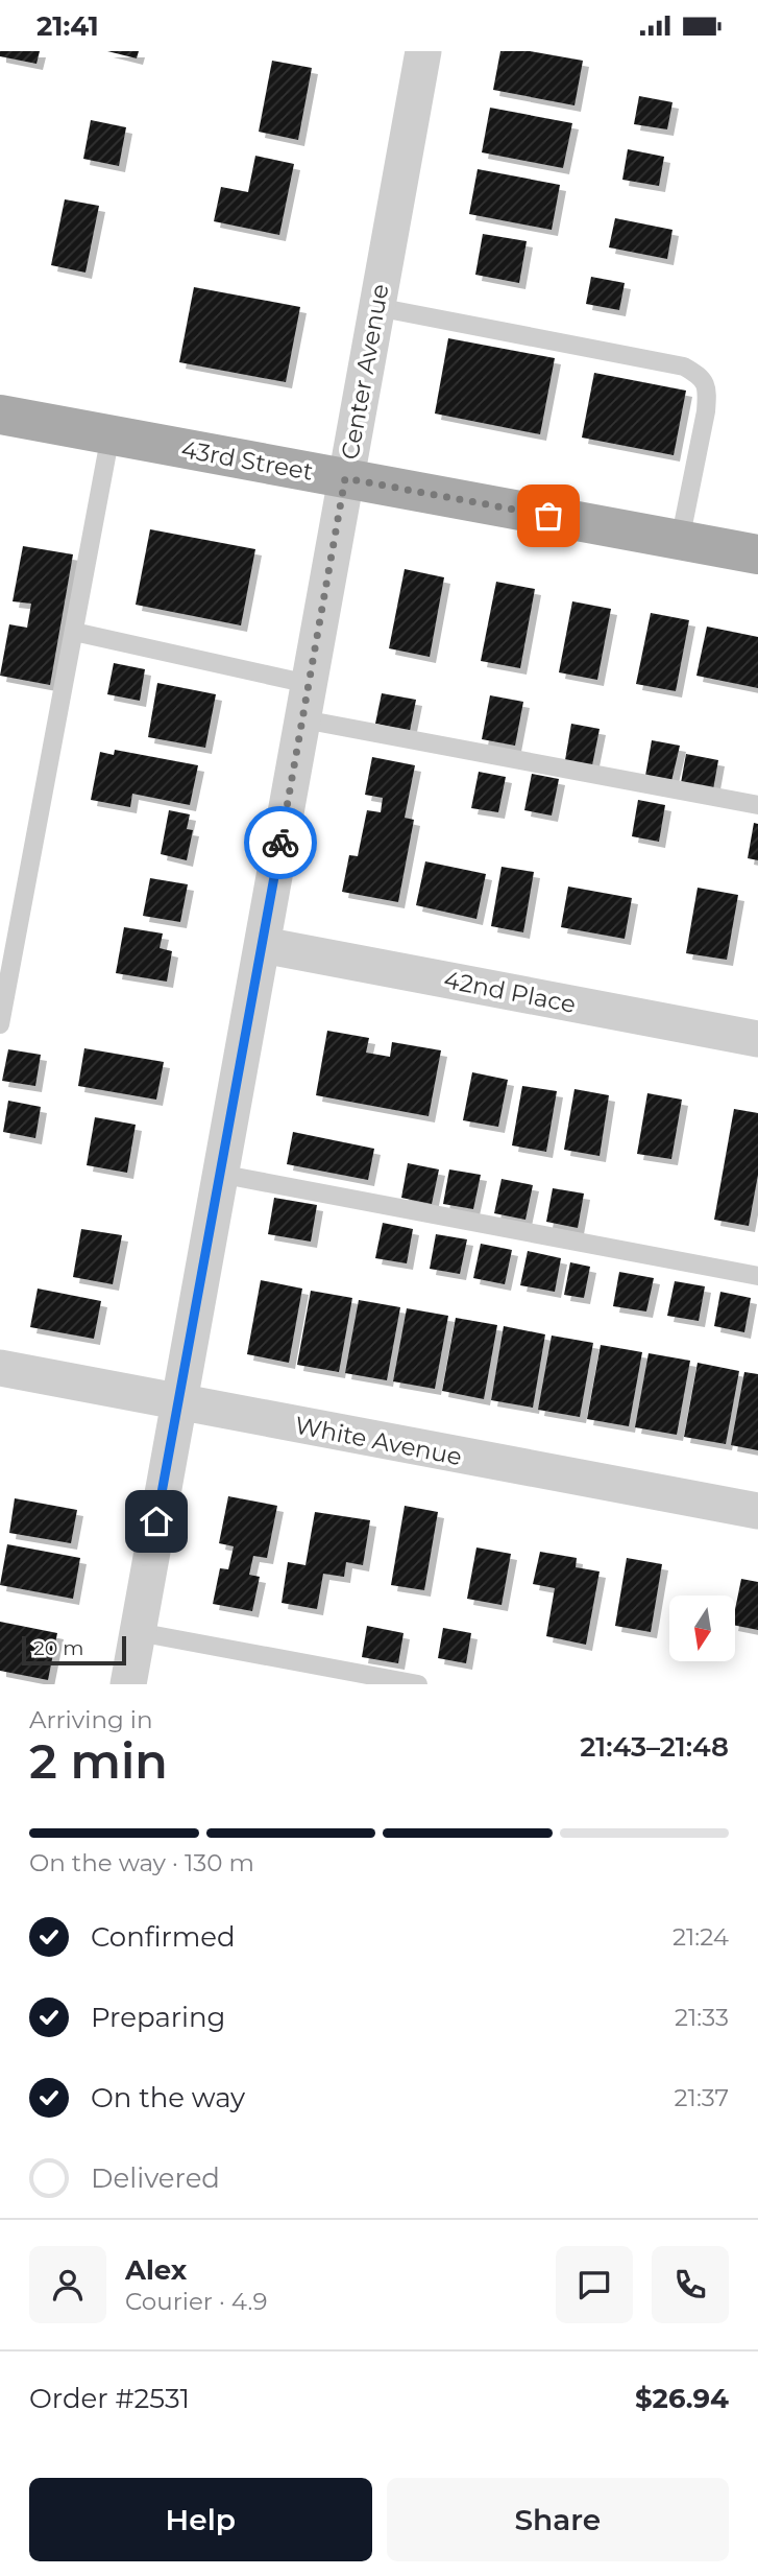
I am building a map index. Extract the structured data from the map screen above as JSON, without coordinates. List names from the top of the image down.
{
  "streets": {
    "main road": ["43rd Street"],
    "street": ["Center Avenue", "42nd Place", "White Avenue"]
  },
  "crossings": [
    ["Center Avenue", "43rd Street"],
    ["Center Avenue", "42nd Place"],
    ["Center Avenue", "White Avenue"]
  ],
  "scale_bar": "20 m",
  "north": "bottom",
  "page": {
    "status": "21:41",
    "scale": "20 m",
    "heading": ["2 min", "Arriving in", "21:43–21:48"],
    "panel": [
      "Alex",
      "Courier · 4.9",
      "Order #2531",
      "$26.94"
    ],
    "bar": "On the way · 130 m",
    "list": [
      ["Confirmed", "21:24"],
      ["Preparing", "21:33"],
      ["On the way", "21:37"],
      "Delivered"
    ],
    "buttons": ["Help", "Share"]
  }
}
